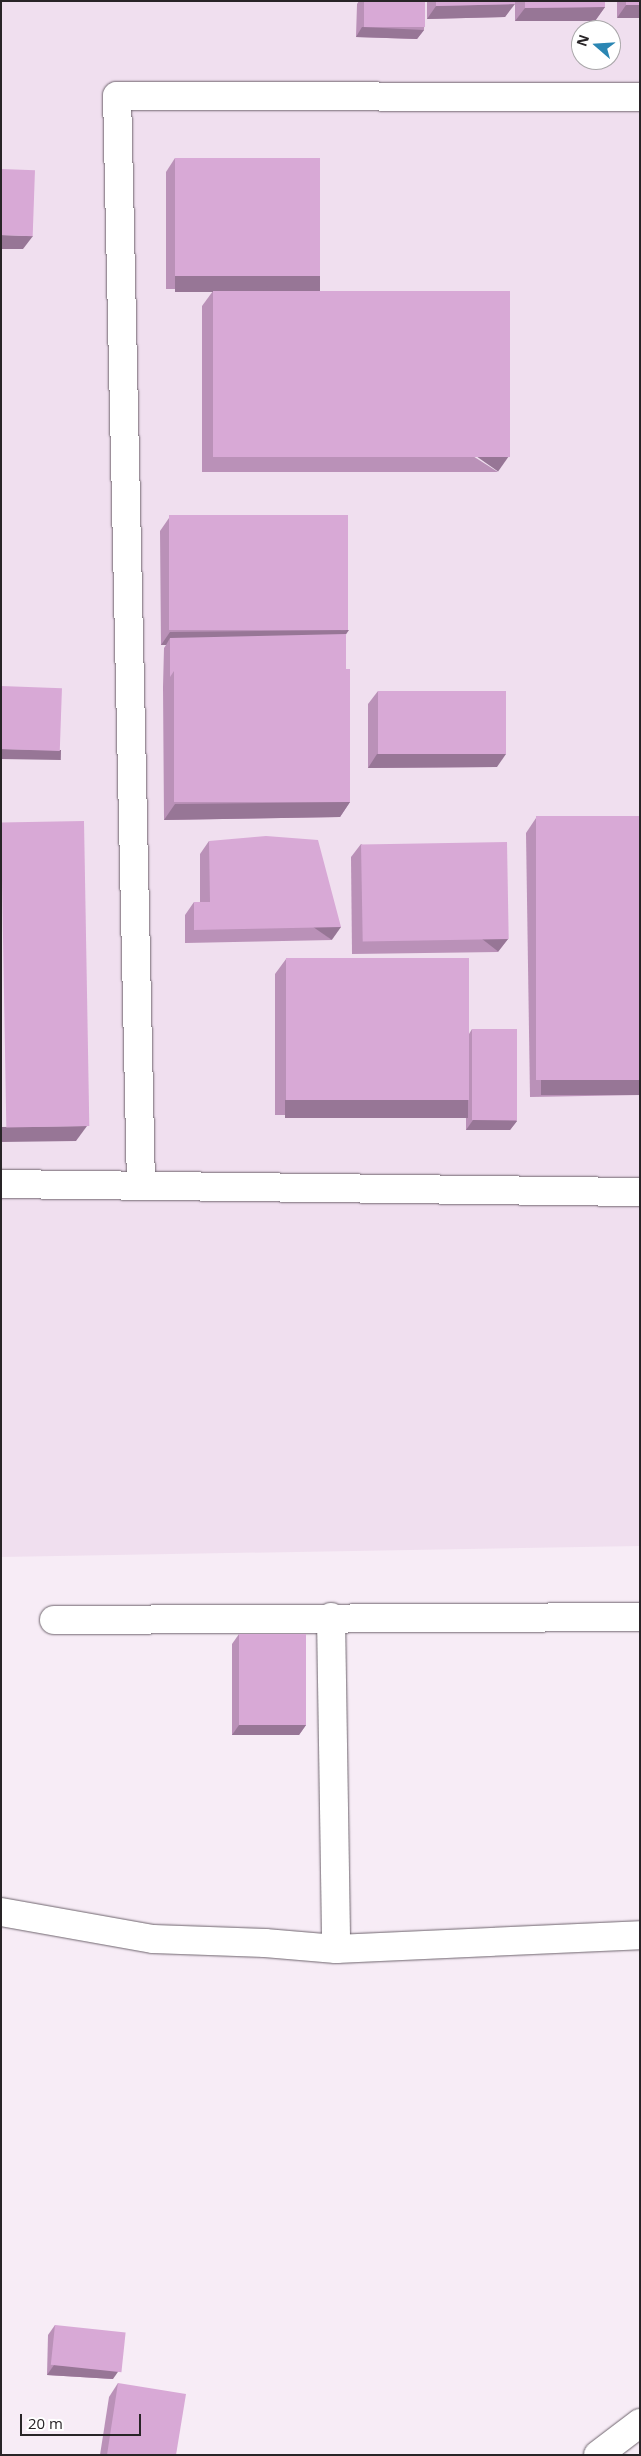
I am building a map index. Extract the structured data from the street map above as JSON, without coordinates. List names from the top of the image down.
{
  "scale_bar": "20 m",
  "north": "left"
}
